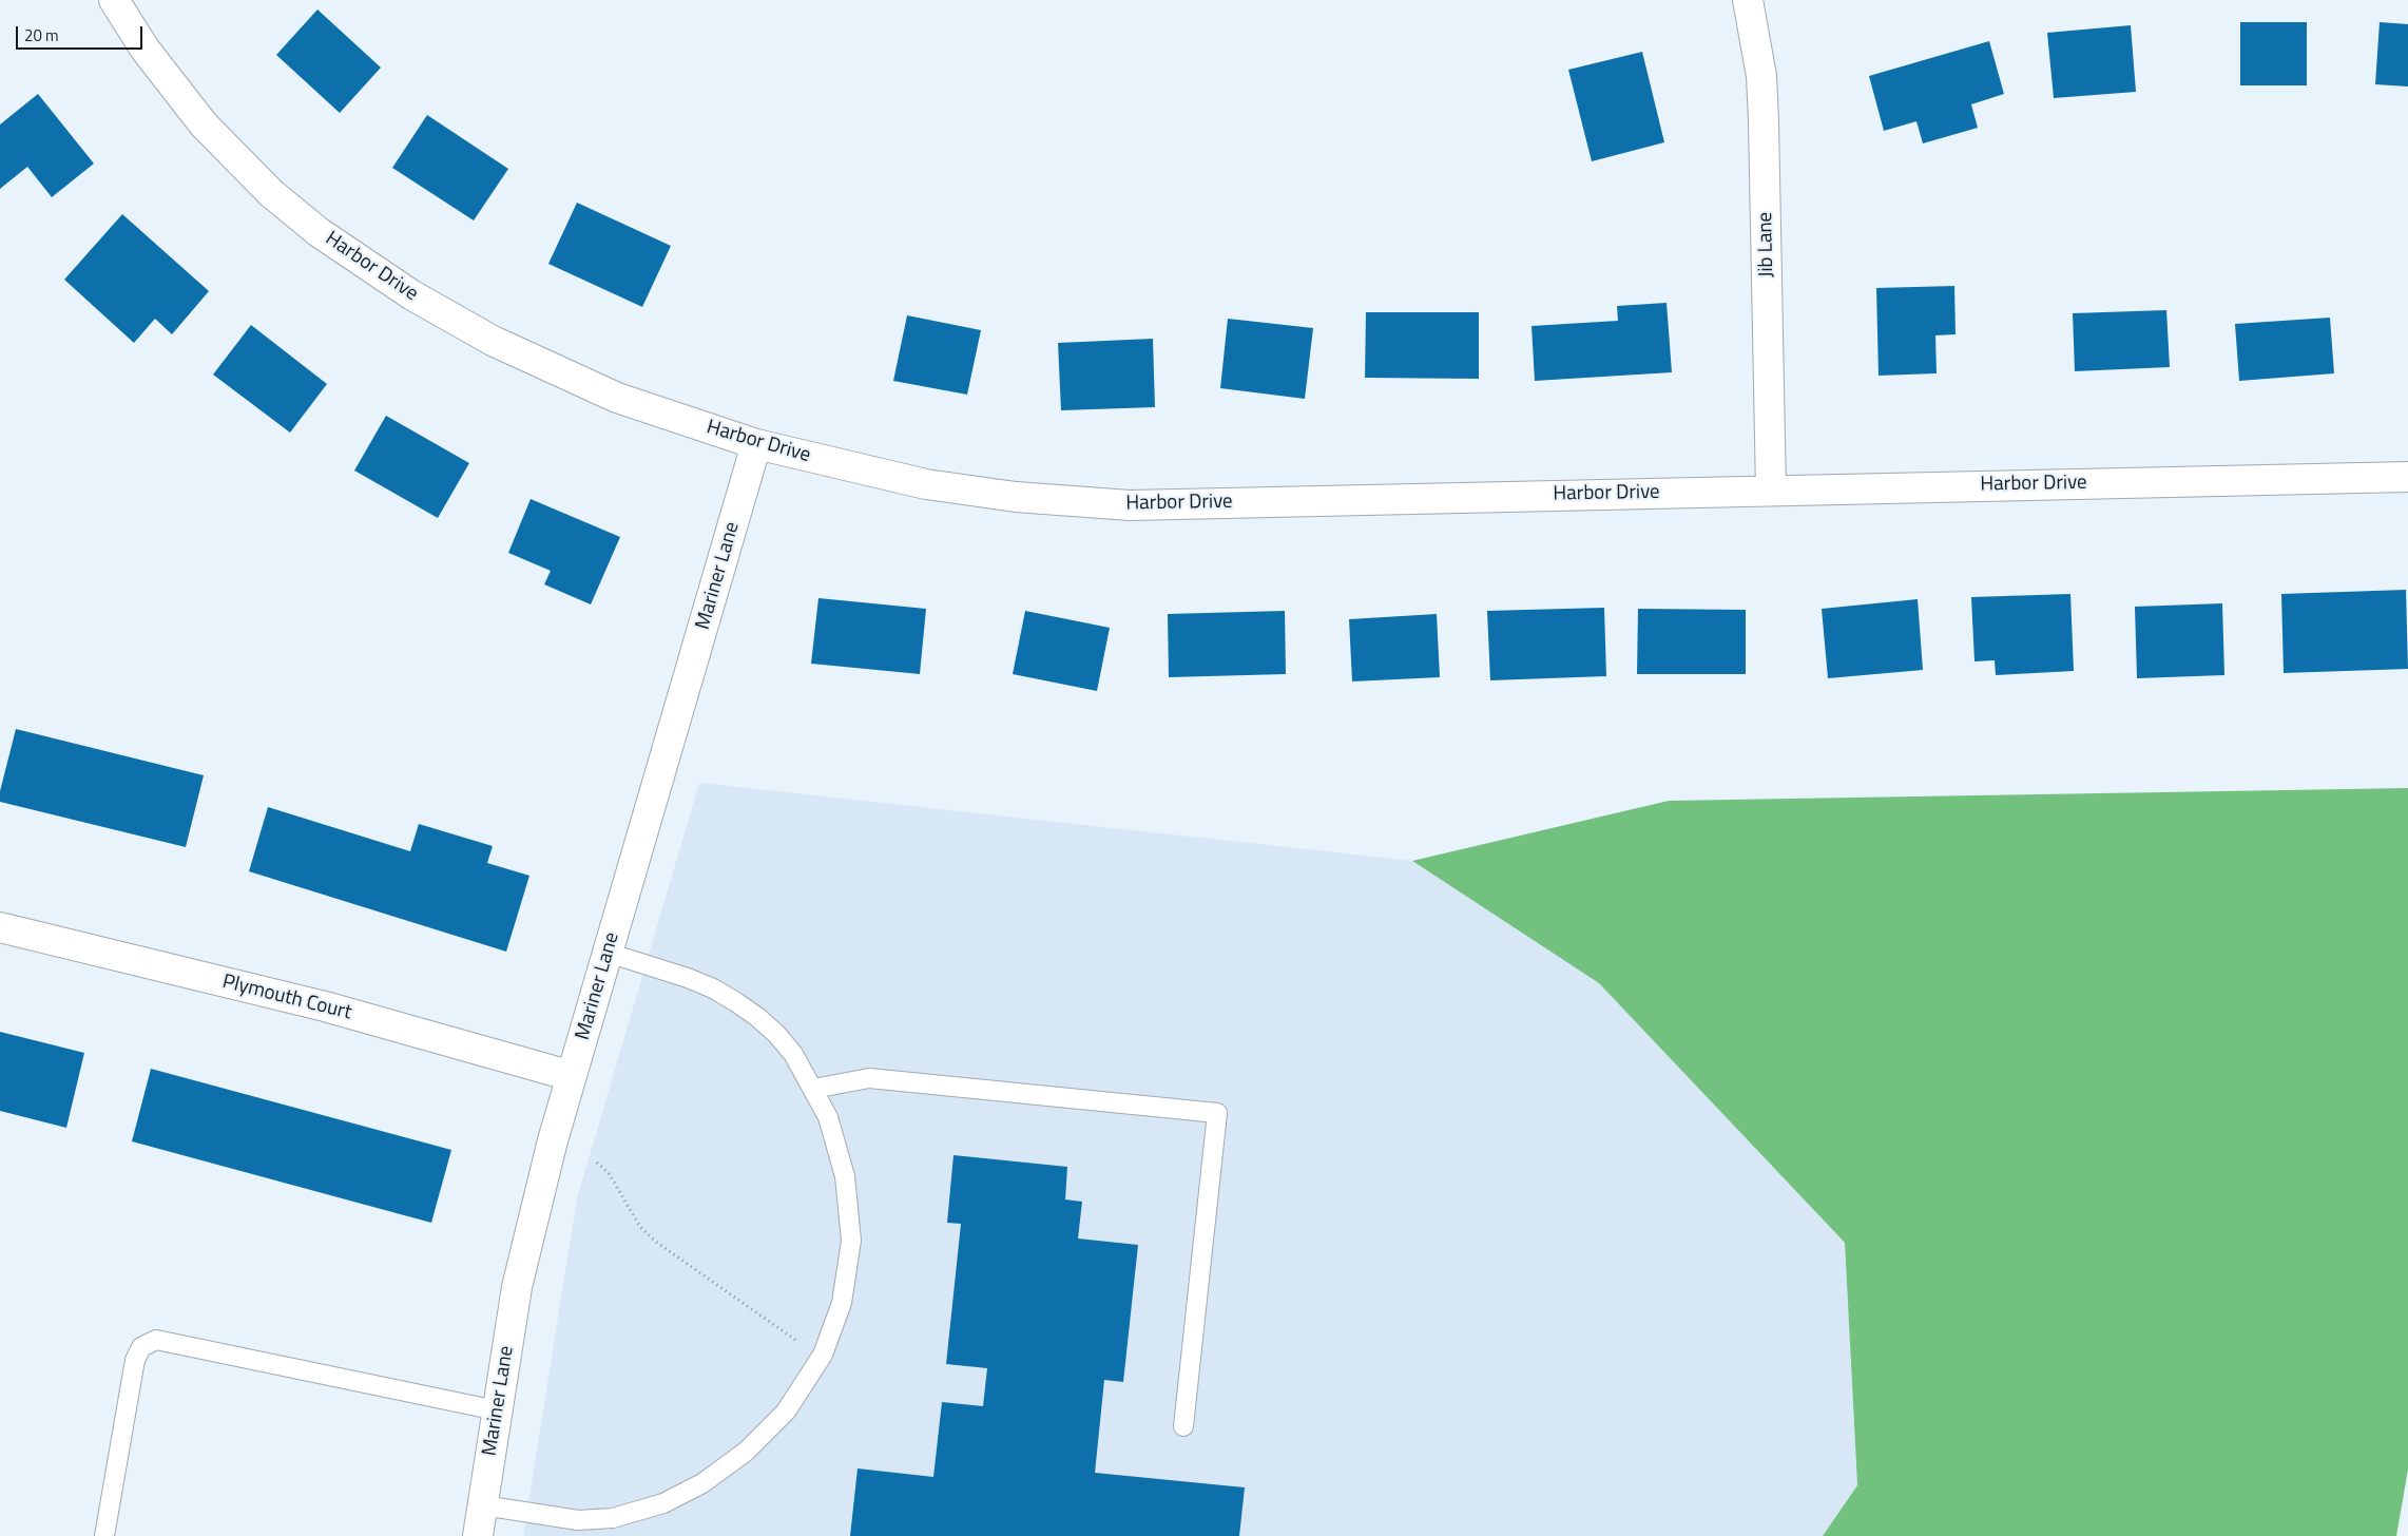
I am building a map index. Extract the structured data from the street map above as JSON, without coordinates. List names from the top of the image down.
{
  "streets": {
    "street": [
      "Jib Lane",
      "Harbor Drive",
      "Mariner Lane",
      "Plymouth Court"
    ]
  },
  "crossings": [
    ["Jib Lane", "Harbor Drive"],
    ["Harbor Drive", "Mariner Lane"],
    ["Mariner Lane", "Plymouth Court"]
  ],
  "scale_bar": "20 m"
}
